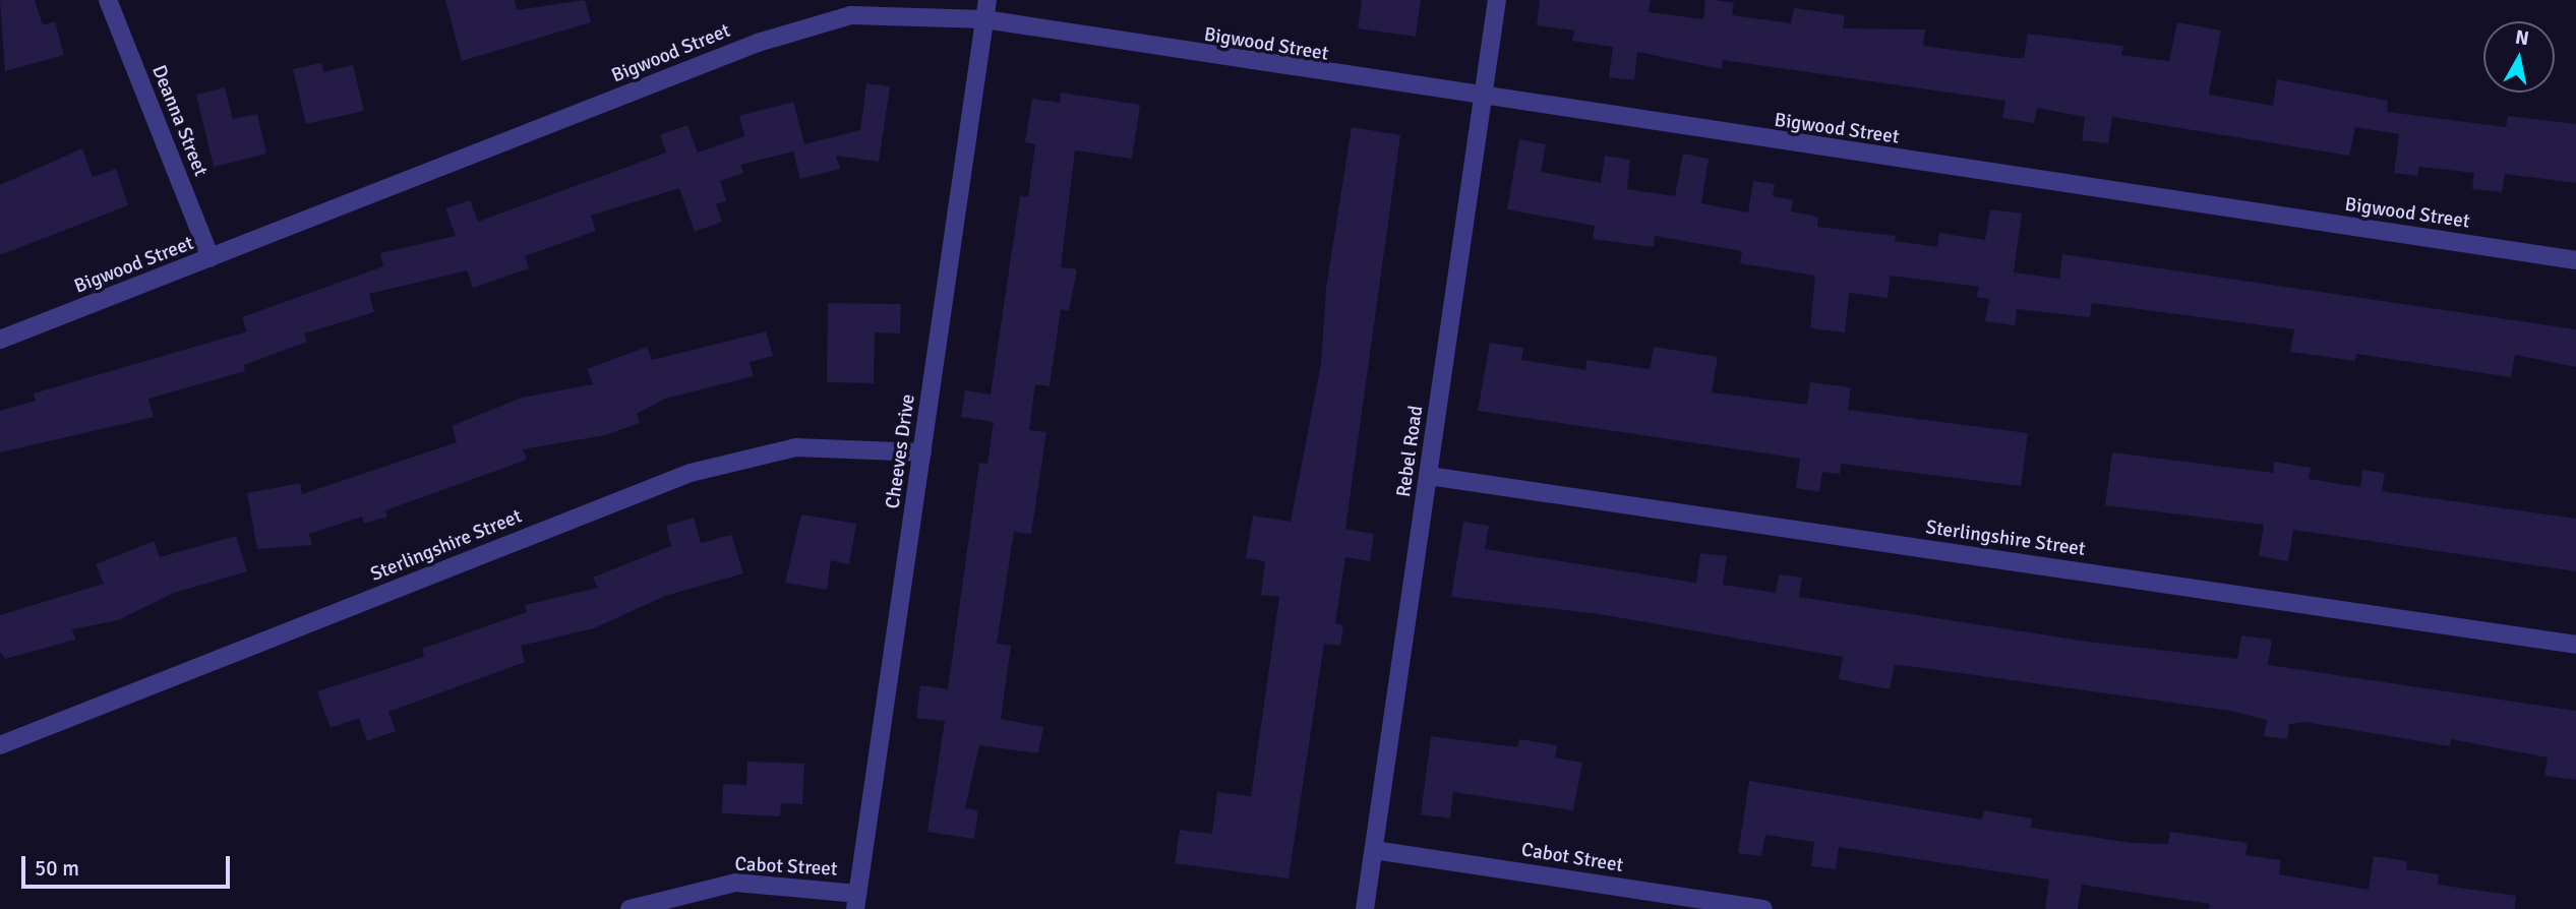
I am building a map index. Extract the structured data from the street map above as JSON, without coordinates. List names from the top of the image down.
{
  "streets": {
    "street": [
      "Bigwood Street",
      "Deanna Street",
      "Cheeves Drive",
      "Rebel Road",
      "Sterlingshire Street",
      "Cabot Street"
    ]
  },
  "crossings": [
    ["Bigwood Street", "Deanna Street"],
    ["Bigwood Street", "Cheeves Drive"],
    ["Bigwood Street", "Rebel Road"],
    ["Cheeves Drive", "Sterlingshire Street"],
    ["Cheeves Drive", "Cabot Street"],
    ["Rebel Road", "Sterlingshire Street"],
    ["Rebel Road", "Cabot Street"]
  ],
  "scale_bar": "50 m",
  "north": "top"
}
